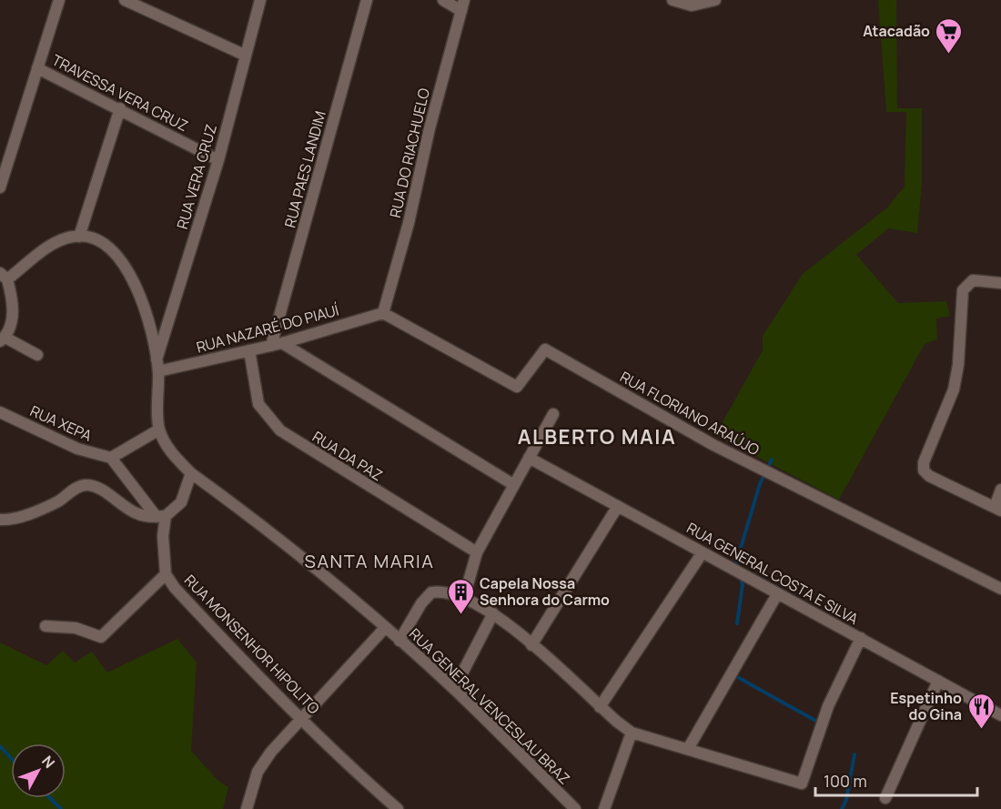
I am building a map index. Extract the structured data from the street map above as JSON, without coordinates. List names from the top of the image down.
{
  "streets": {
    "street": [
      "TRAVESSA VERA CRUZ",
      "RUA DO RIACHUELO",
      "RUA PAES LANDIM",
      "RUA VERA CRUZ",
      "RUA NAZARÉ DO PIAUÍ",
      "RUA FLORIANO ARAÚJO",
      "RUA XEPA",
      "RUA DA PAZ",
      "RUA GENERAL COSTA E SILVA",
      "RUA MONSENHOR HIPOLITO",
      "RUA GENERAL VENCESLAU BRAZ"
    ]
  },
  "crossings": [
    ["TRAVESSA VERA CRUZ", "RUA VERA CRUZ"],
    ["RUA DO RIACHUELO", "RUA NAZARÉ DO PIAUÍ"],
    ["RUA DO RIACHUELO", "RUA FLORIANO ARAÚJO"],
    ["RUA PAES LANDIM", "RUA NAZARÉ DO PIAUÍ"],
    ["RUA VERA CRUZ", "RUA NAZARÉ DO PIAUÍ"],
    ["RUA VERA CRUZ", "RUA GENERAL VENCESLAU BRAZ"],
    ["RUA NAZARÉ DO PIAUÍ", "RUA FLORIANO ARAÚJO"],
    ["RUA NAZARÉ DO PIAUÍ", "RUA DA PAZ"],
    ["RUA NAZARÉ DO PIAUÍ", "RUA GENERAL VENCESLAU BRAZ"]
  ],
  "districts": ["ALBERTO MAIA", "SANTA MARIA"],
  "places": {
    "supermarket": ["Atacadão"],
    "building": ["Capela Nossa Senhora do Carmo"],
    "restaurant": ["Espetinho do Gina"]
  },
  "scale_bar": "100 m",
  "north": "top right"
}
